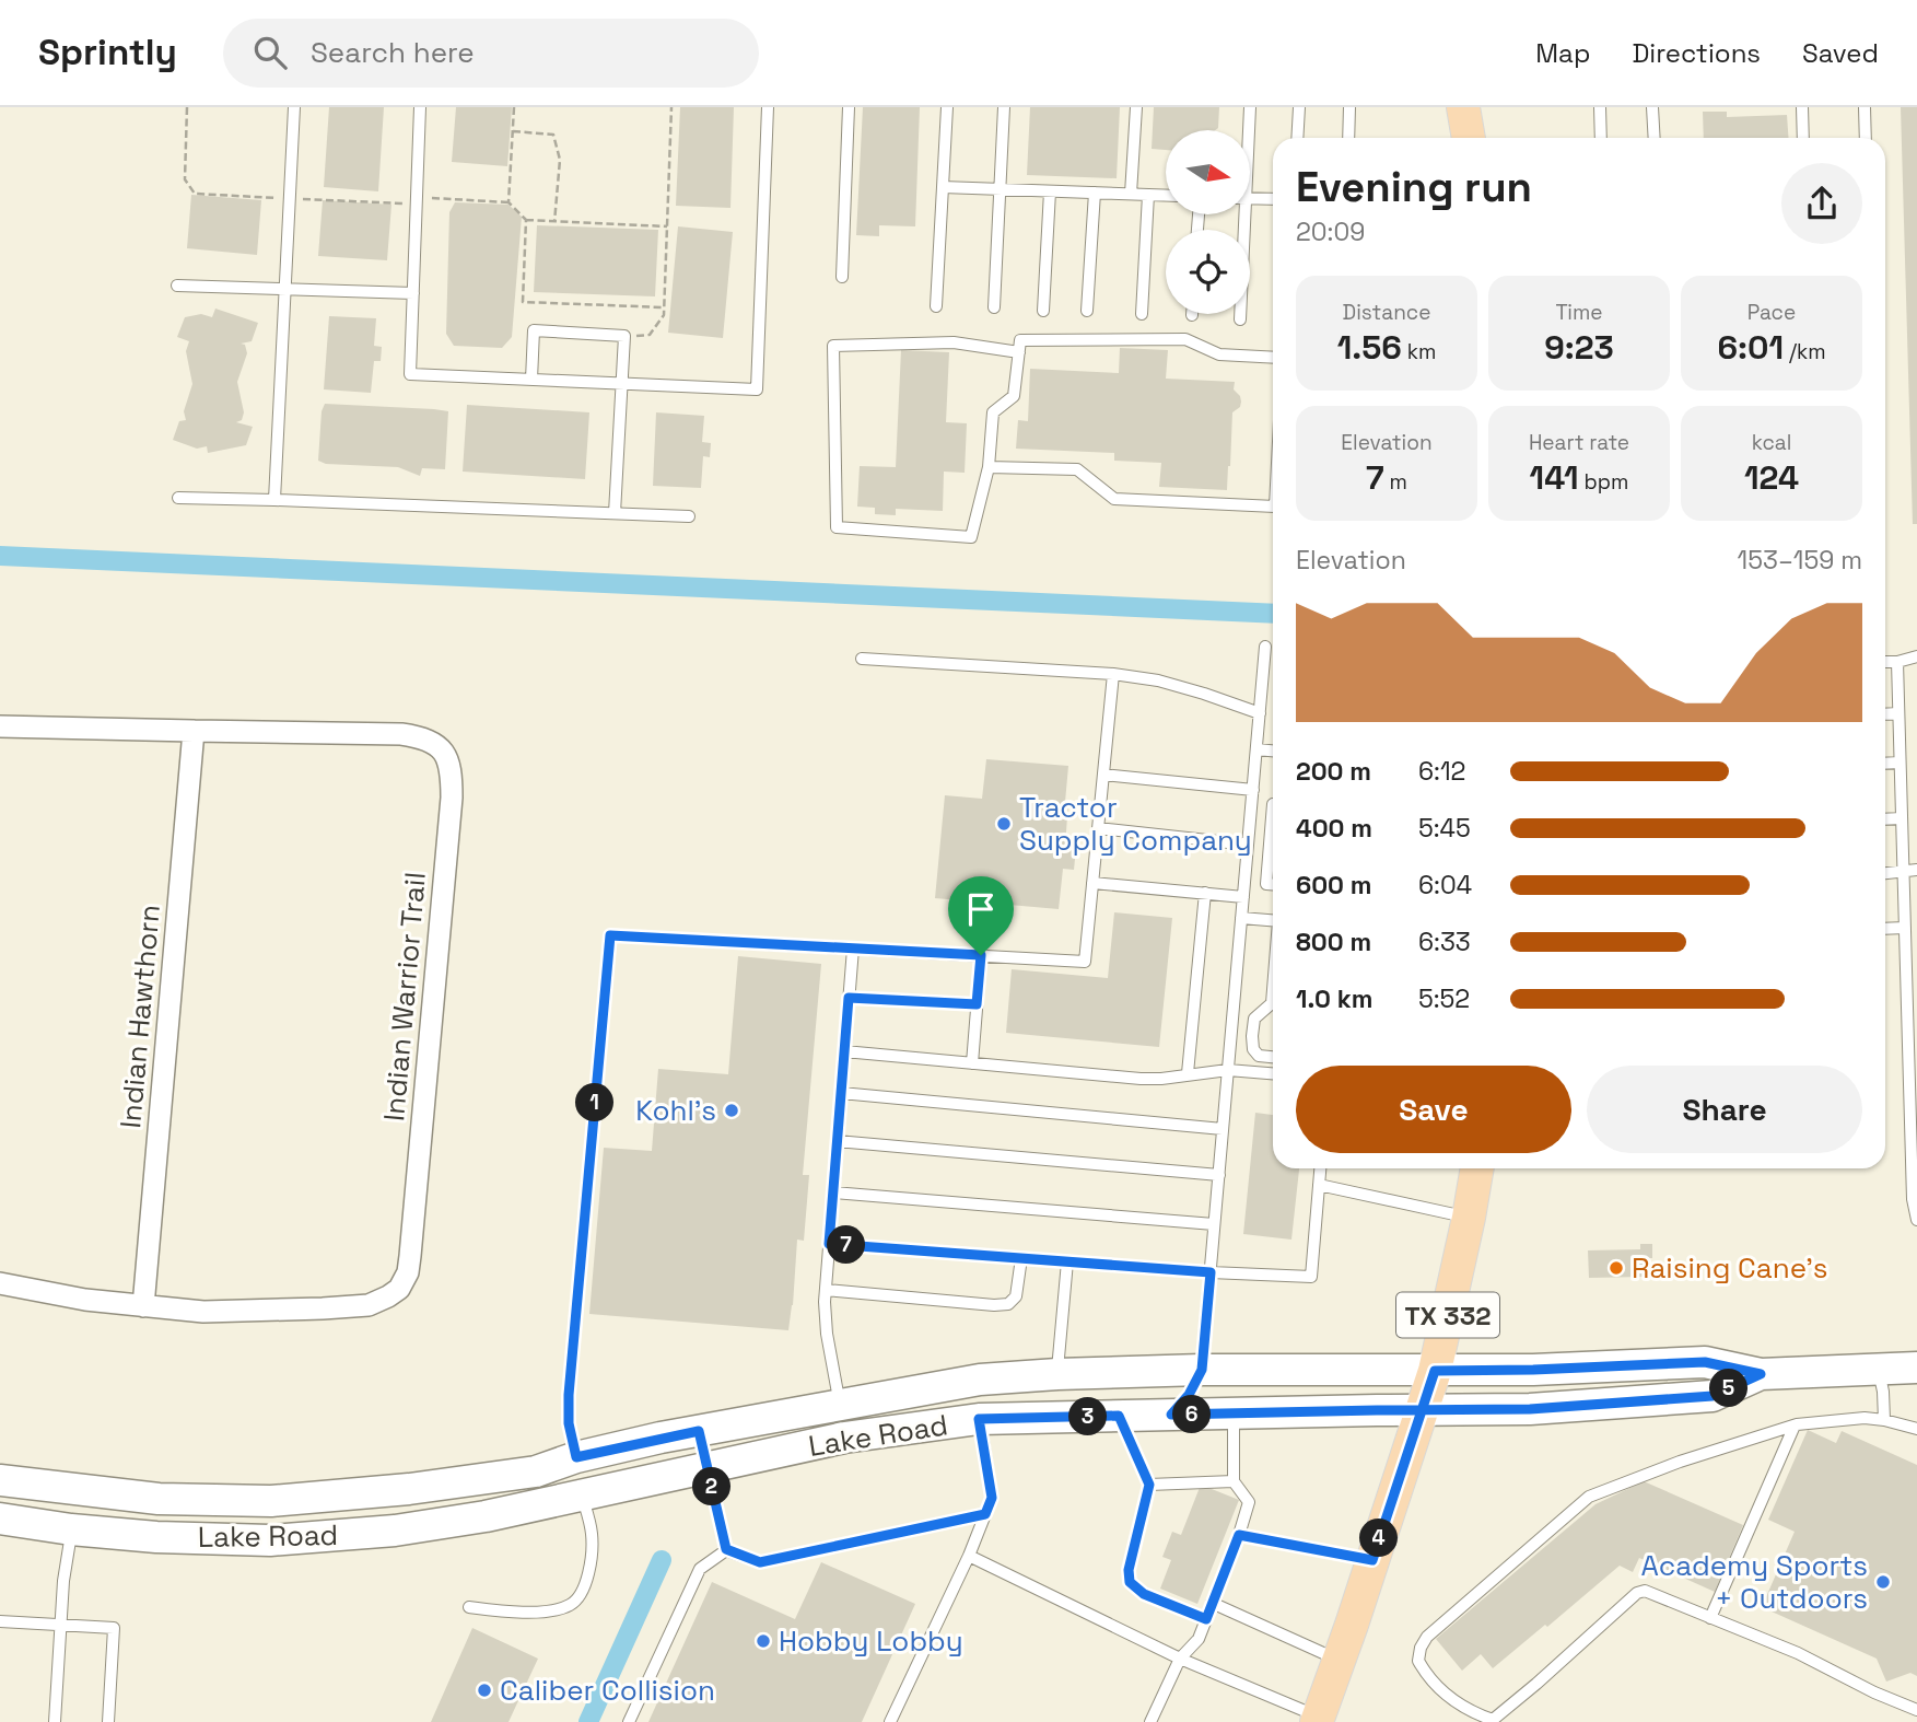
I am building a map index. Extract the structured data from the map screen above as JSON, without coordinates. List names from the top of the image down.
{
  "streets": {
    "main road": ["TX 332"],
    "street": ["Indian Warrior Trail", "Indian Hawthorn", "Lake Road"]
  },
  "crossings": [
    ["Indian Warrior Trail", "Indian Hawthorn"],
    ["TX 332", "Lake Road"]
  ],
  "places": [
    "Tractor Supply Company",
    "Kohl's",
    "Raising Cane's",
    "Academy Sports + Outdoors",
    "Hobby Lobby",
    "Caliber Collision"
  ],
  "north": "right",
  "page": {
    "header": "Sprintly",
    "search": "Search here",
    "nav": ["Map", "Directions", "Saved"],
    "heading": ["Evening run", "20:09"],
    "stats": [
      ["Distance", "1.56 km"],
      ["Time", "9:23"],
      ["Pace", "6:01 /km"],
      ["Elevation", "7 m"],
      ["Heart rate", "141 bpm"],
      ["kcal", "124"]
    ],
    "chart": ["Elevation", "153–159 m"],
    "list": [
      {
        "name": "200 m",
        "note": "6:12"
      },
      {
        "name": "400 m",
        "note": "5:45"
      },
      {
        "name": "600 m",
        "note": "6:04"
      },
      {
        "name": "800 m",
        "note": "6:33"
      },
      {
        "name": "1.0 km",
        "note": "5:52"
      }
    ],
    "buttons": ["Save", "Share"],
    "pins": [
      "1",
      "7",
      "5",
      "6",
      "3",
      "2",
      "4"
    ]
  }
}
